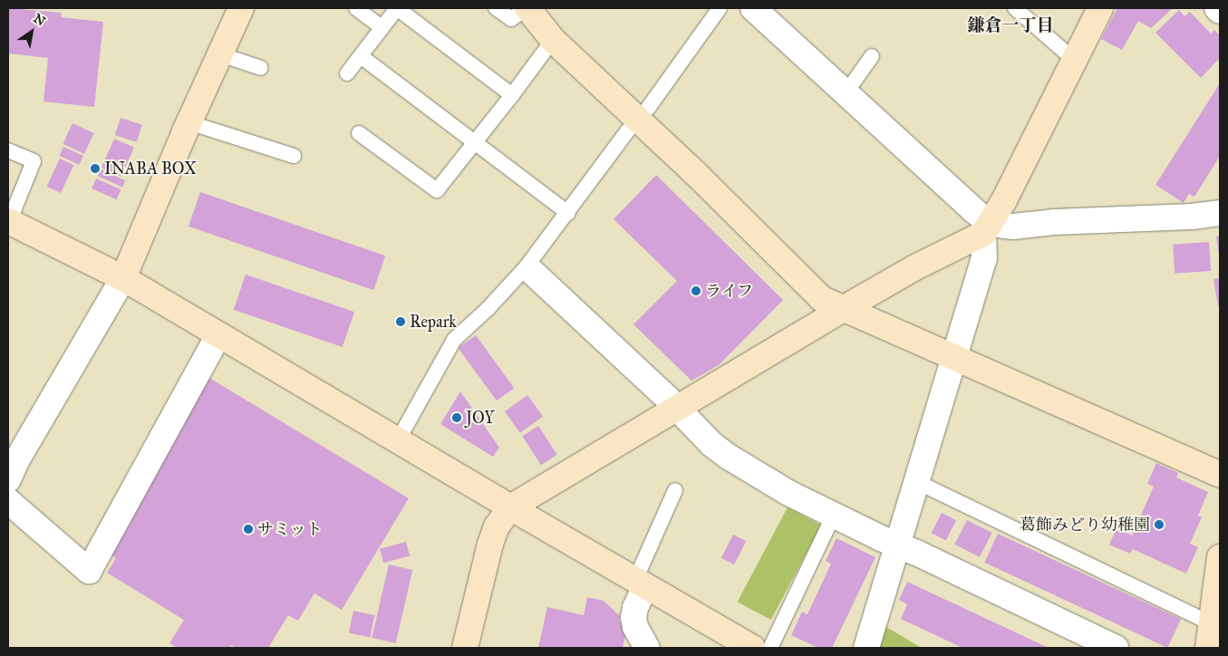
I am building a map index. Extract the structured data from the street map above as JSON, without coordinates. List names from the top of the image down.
{
  "districts": ["鎌倉一丁目"],
  "places": [
    "INABA BOX",
    "ライフ",
    "Repark",
    "JOY",
    "葛飾みどり幼稚園",
    "サミット"
  ],
  "north": "top right"
}
